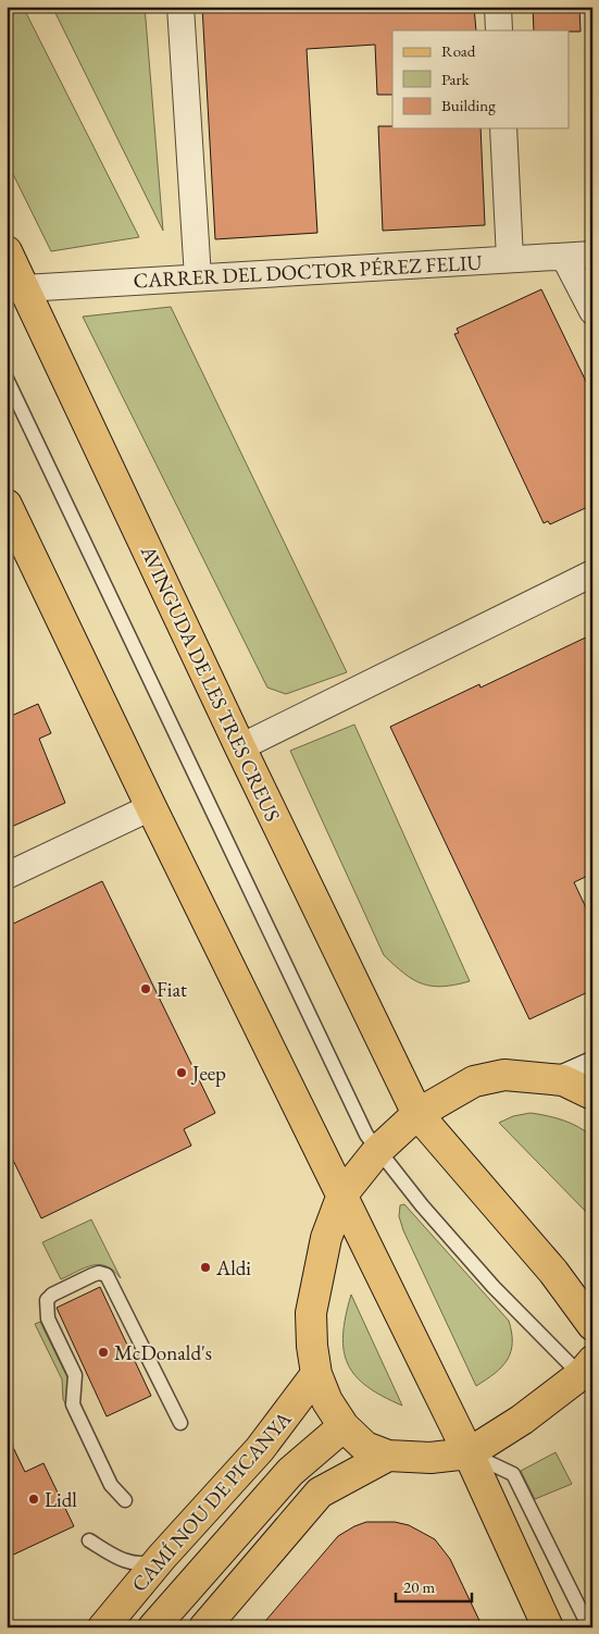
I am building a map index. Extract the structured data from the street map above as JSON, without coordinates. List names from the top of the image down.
{
  "streets": {
    "main road": ["AVINGUDA DE LES TRES CREUS", "CAMÍ NOU DE PICANYA"],
    "street": ["CARRER DEL DOCTOR PÉREZ FELIU"]
  },
  "crossings": [
    ["CARRER DEL DOCTOR PÉREZ FELIU", "AVINGUDA DE LES TRES CREUS"]
  ],
  "places": [
    "Fiat",
    "Jeep",
    "Aldi",
    "McDonald's",
    "Lidl"
  ],
  "legend": ["Road", "Park", "Building"],
  "scale_bar": "20 m"
}
